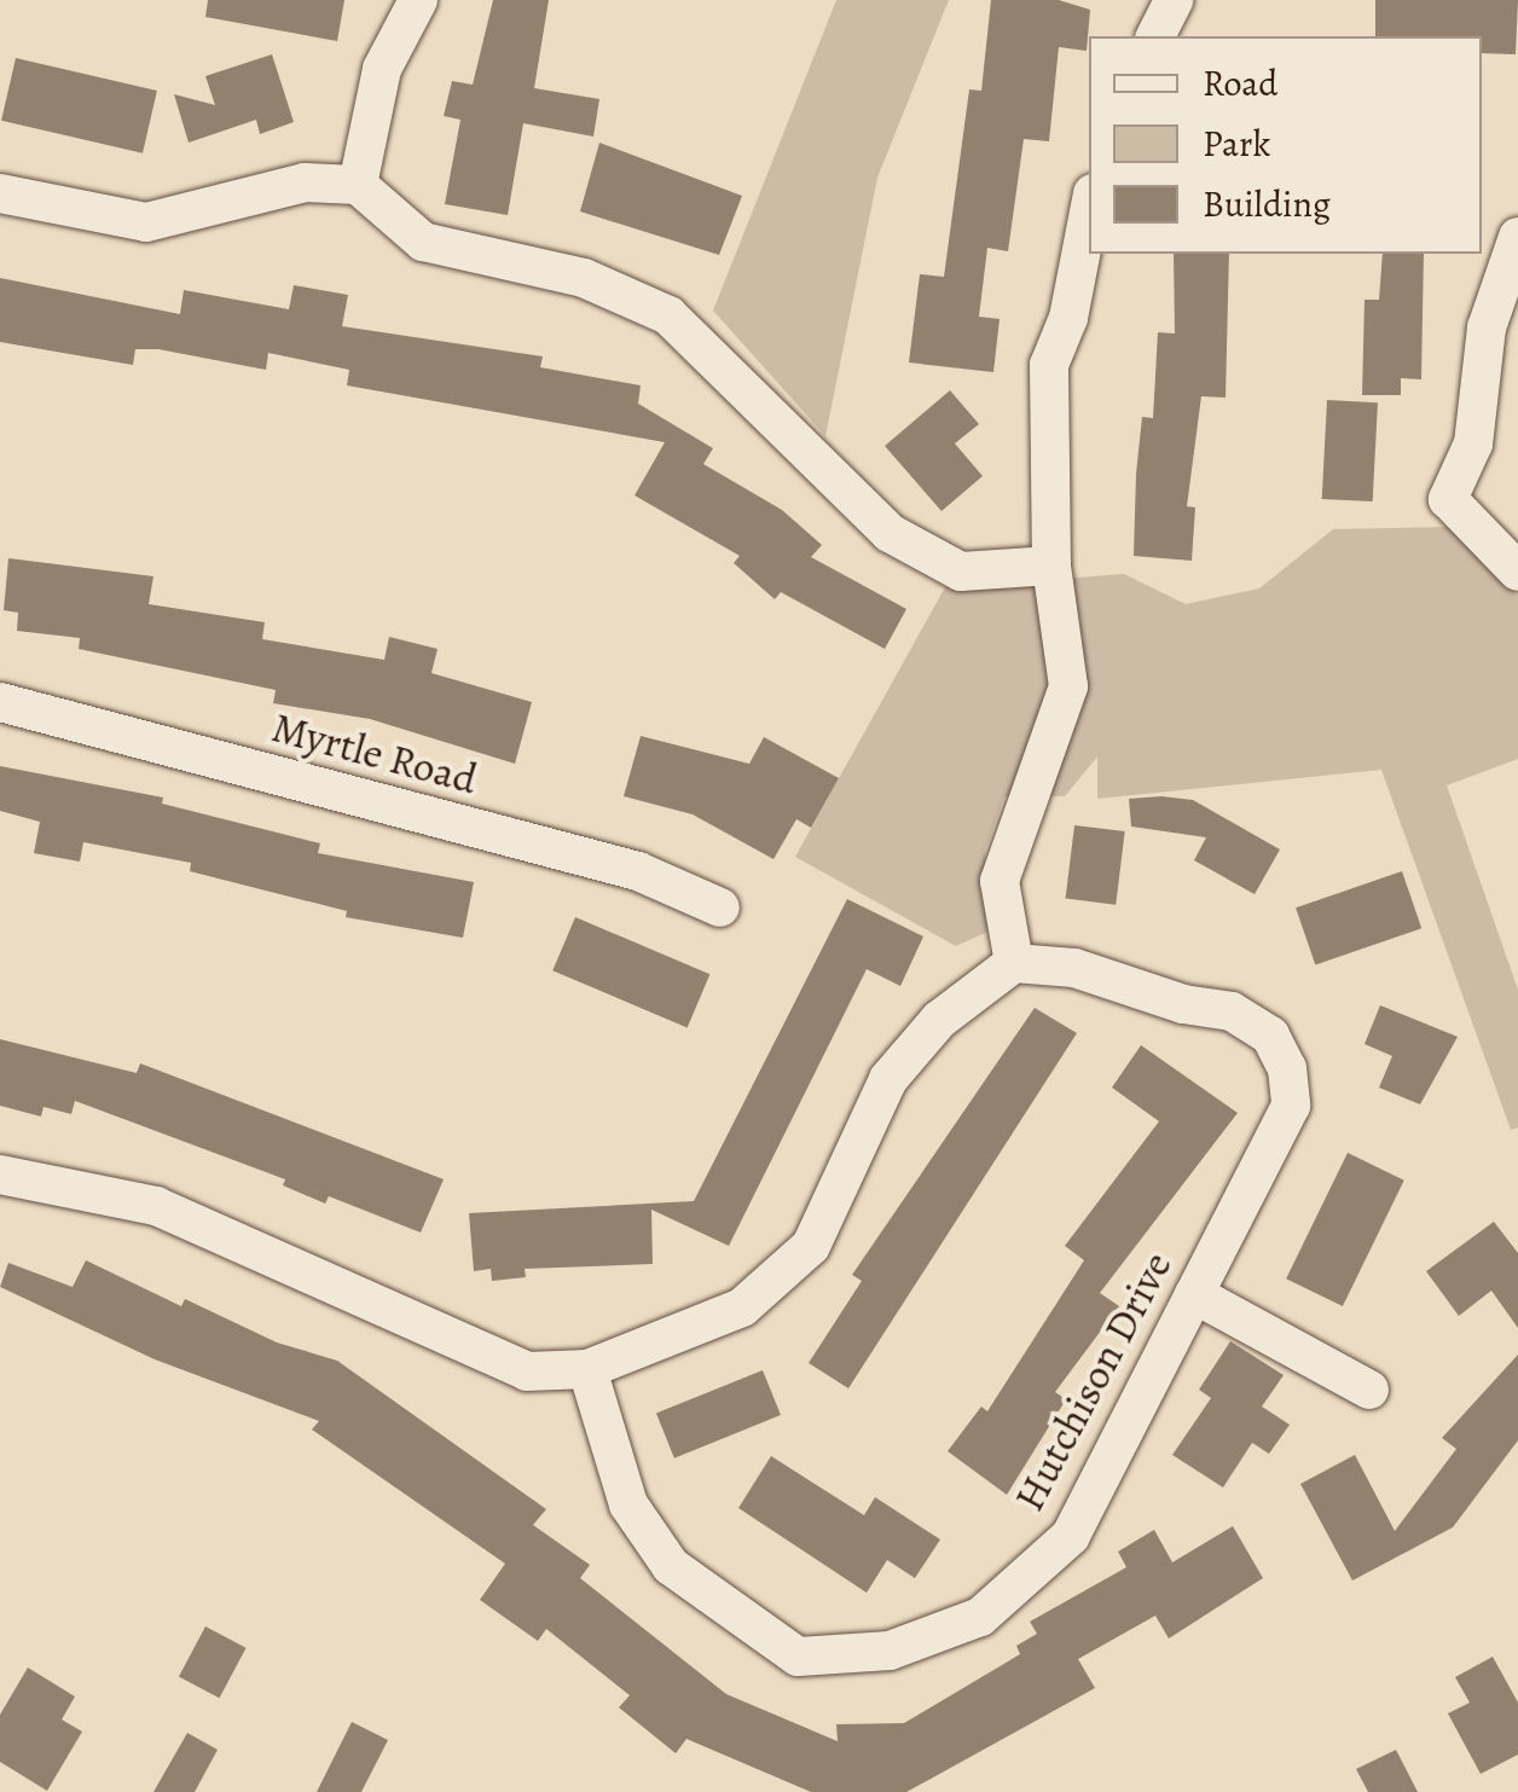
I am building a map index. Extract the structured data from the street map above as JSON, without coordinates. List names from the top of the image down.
{
  "streets": {
    "street": ["Myrtle Road", "Hutchison Drive"]
  },
  "legend": ["Road", "Park", "Building"]
}
